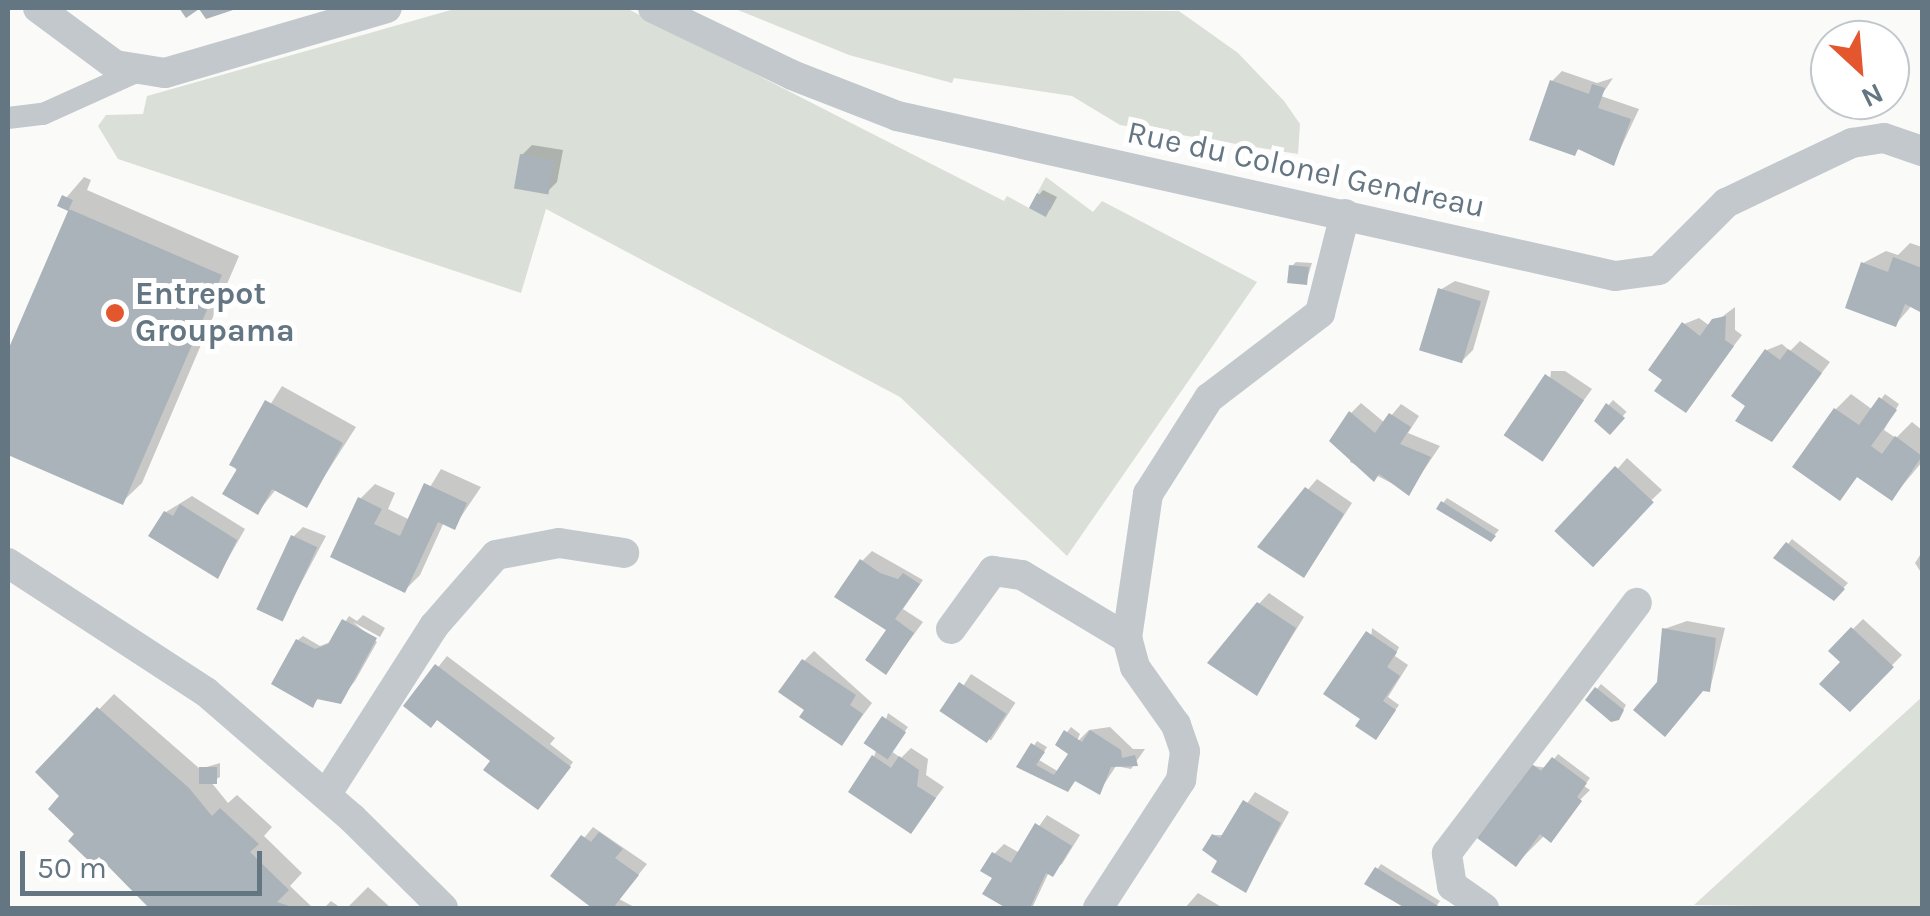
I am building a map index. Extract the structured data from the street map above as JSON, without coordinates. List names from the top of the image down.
{
  "streets": {
    "street": ["Rue du Colonel Gendreau"]
  },
  "places": ["Entrepot Groupama"],
  "scale_bar": "50 m",
  "north": "bottom right"
}
